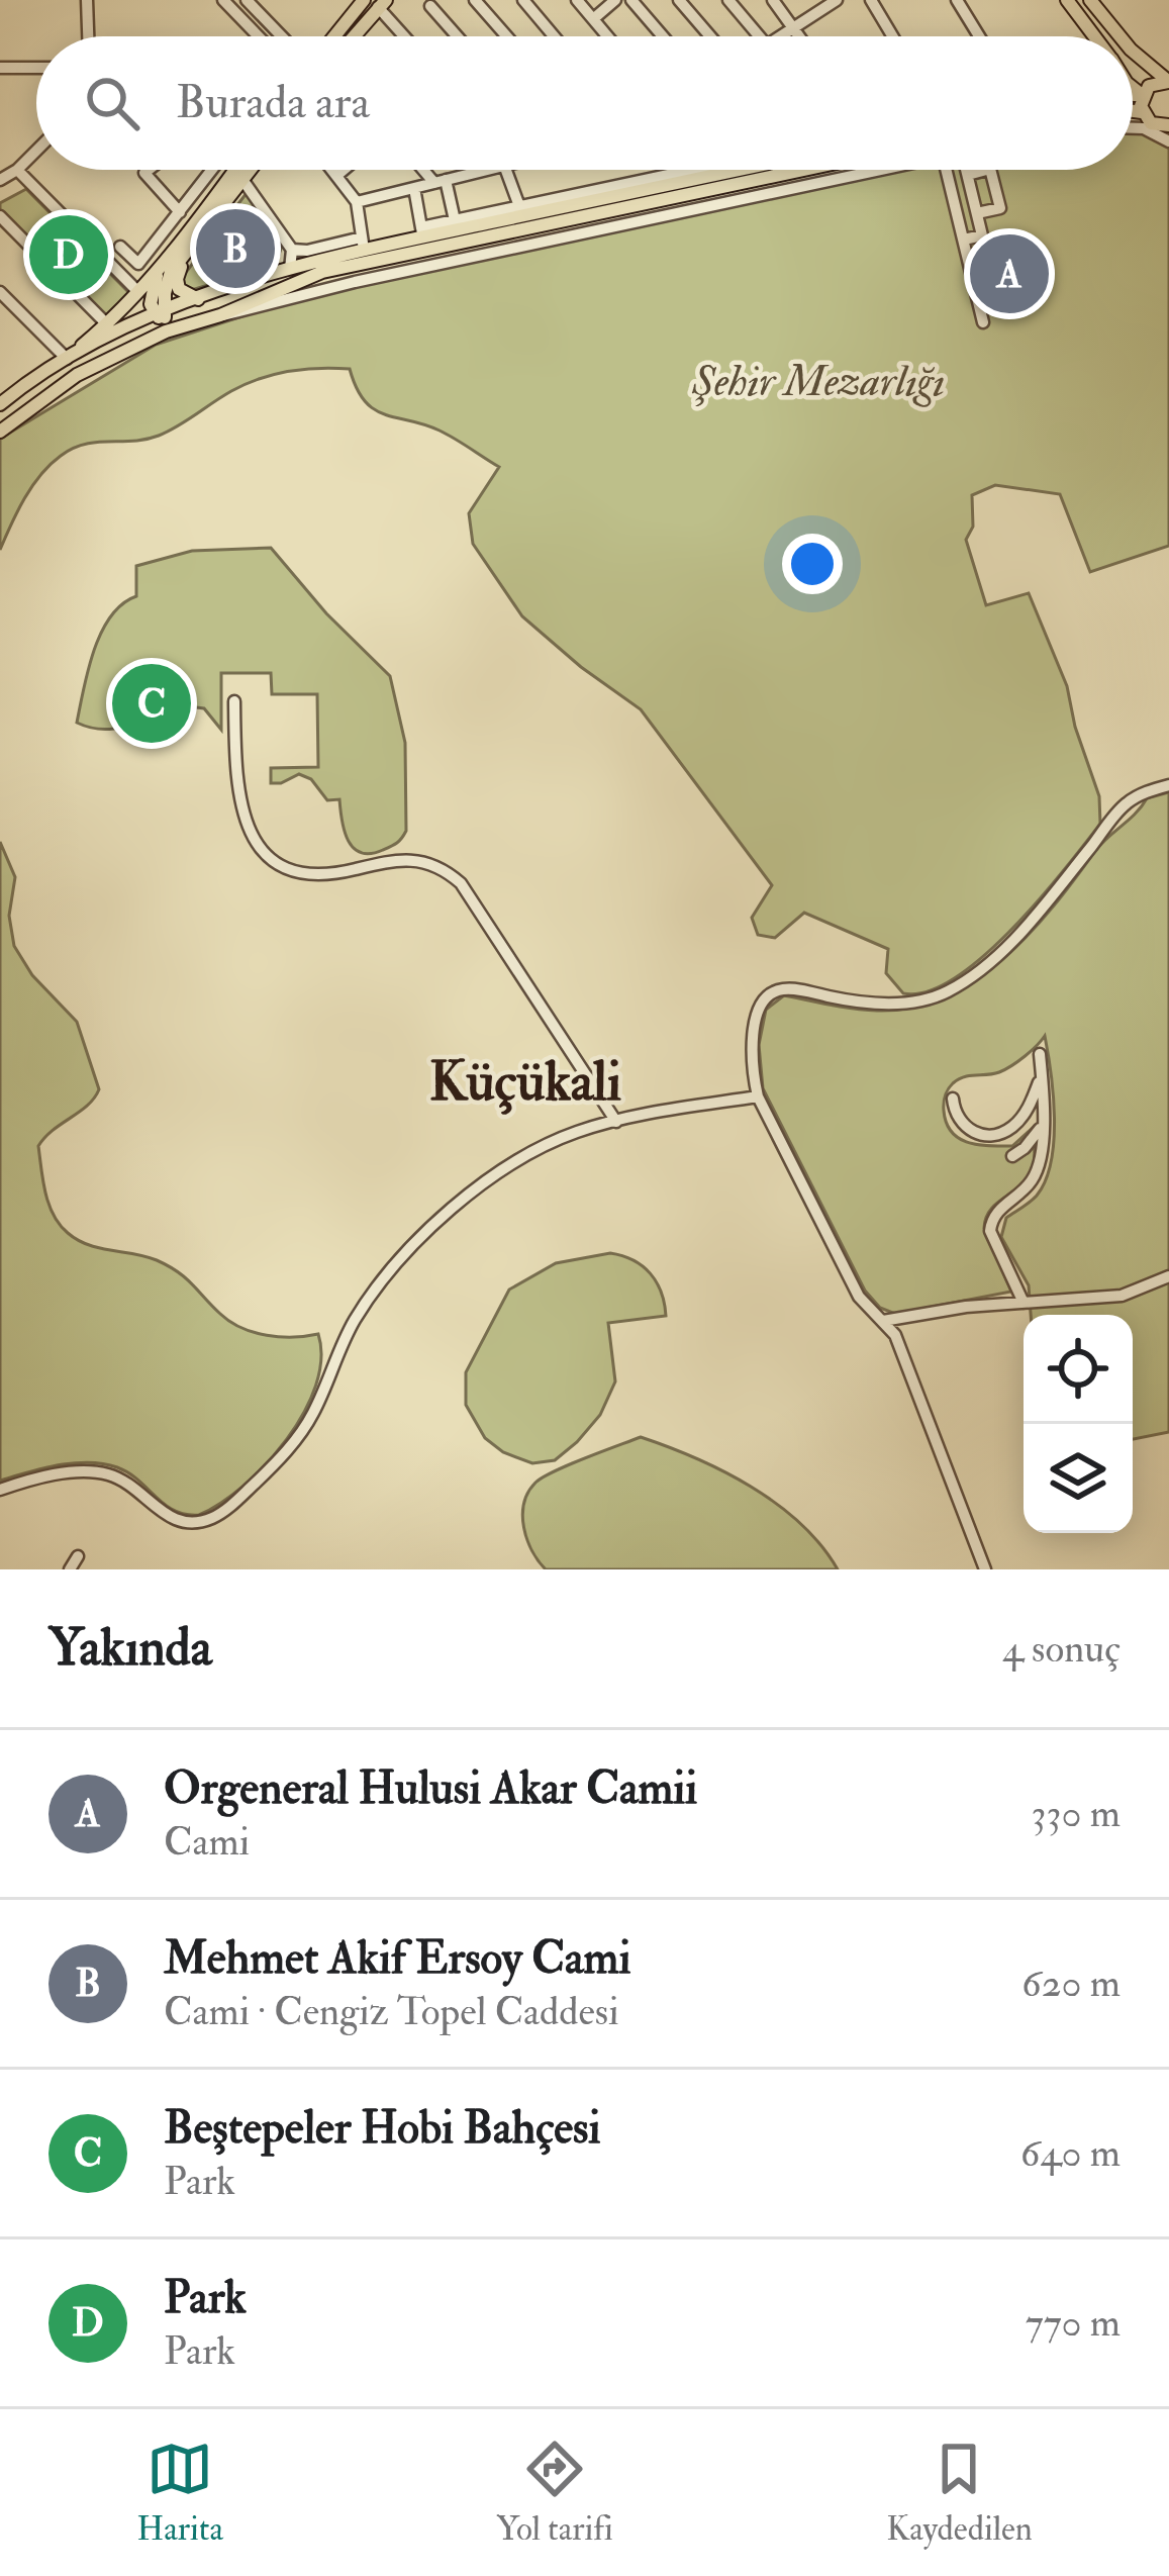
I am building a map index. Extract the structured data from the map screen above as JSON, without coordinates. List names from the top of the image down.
{
  "districts": ["Küçükali"],
  "parks": ["Şehir Mezarlığı"],
  "page": {
    "search": "Burada ara",
    "pins": [
      "B",
      "D",
      "A",
      "C"
    ],
    "heading": ["Yakında", "4 sonuç"],
    "list": [
      {
        "mark": "A",
        "name": "Orgeneral Hulusi Akar Camii",
        "note": "Cami",
        "value": "330 m"
      },
      {
        "mark": "B",
        "name": "Mehmet Akif Ersoy Cami",
        "note": "Cami · Cengiz Topel Caddesi",
        "value": "620 m"
      },
      {
        "mark": "C",
        "name": "Beştepeler Hobi Bahçesi",
        "note": "Park",
        "value": "640 m"
      },
      {
        "mark": "D",
        "name": "Park",
        "note": "Park",
        "value": "770 m"
      }
    ],
    "nav": ["Harita", "Yol tarifi", "Kaydedilen"]
  }
}
